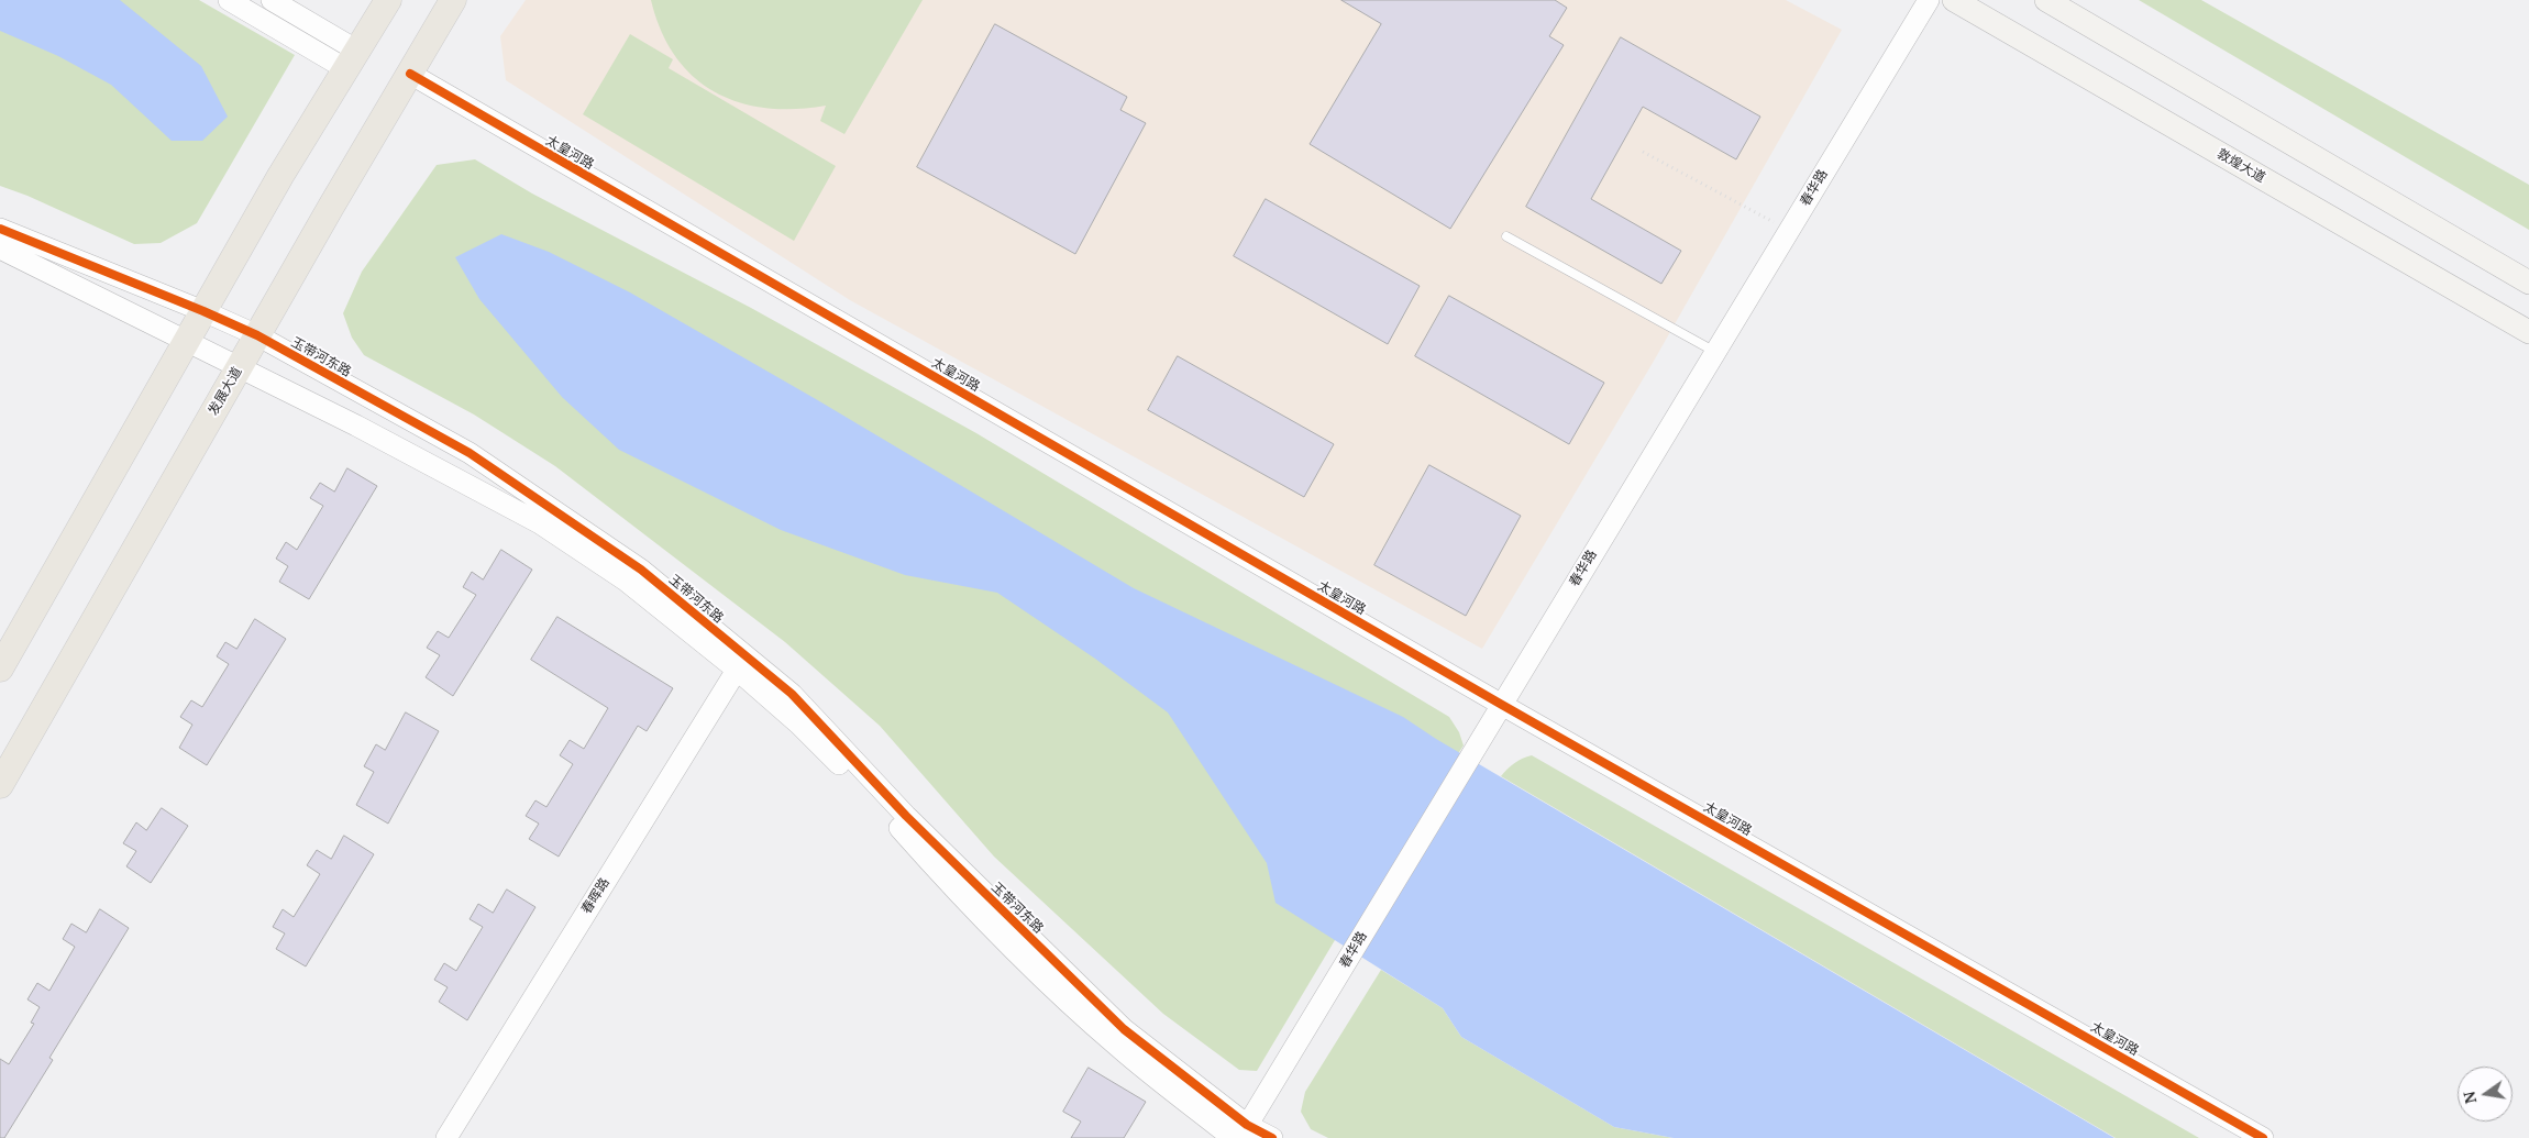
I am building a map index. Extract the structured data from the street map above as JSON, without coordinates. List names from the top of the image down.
{
  "streets": {
    "main road": ["敦煌大道", "发展大道"],
    "street": [
      "太皇河路",
      "春华路",
      "玉带河东路",
      "春晖路"
    ]
  },
  "crossings": [
    ["太皇河路", "春华路"],
    ["太皇河路", "发展大道"],
    ["春华路", "玉带河东路"],
    ["玉带河东路", "发展大道"],
    ["玉带河东路", "春晖路"]
  ],
  "north": "left"
}
